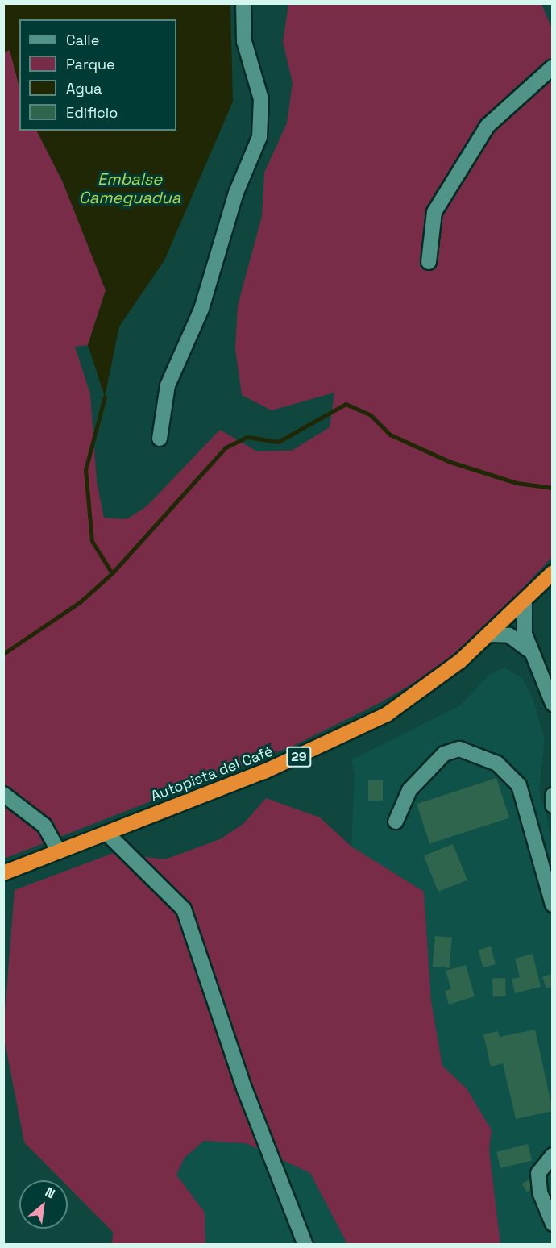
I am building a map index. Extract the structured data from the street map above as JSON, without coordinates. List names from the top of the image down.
{
  "streets": {
    "highway": ["29", "Autopista del Café"]
  },
  "water": ["Embalse Cameguadua"],
  "legend": [
    "Calle",
    "Parque",
    "Agua",
    "Edificio"
  ],
  "north": "top right"
}
